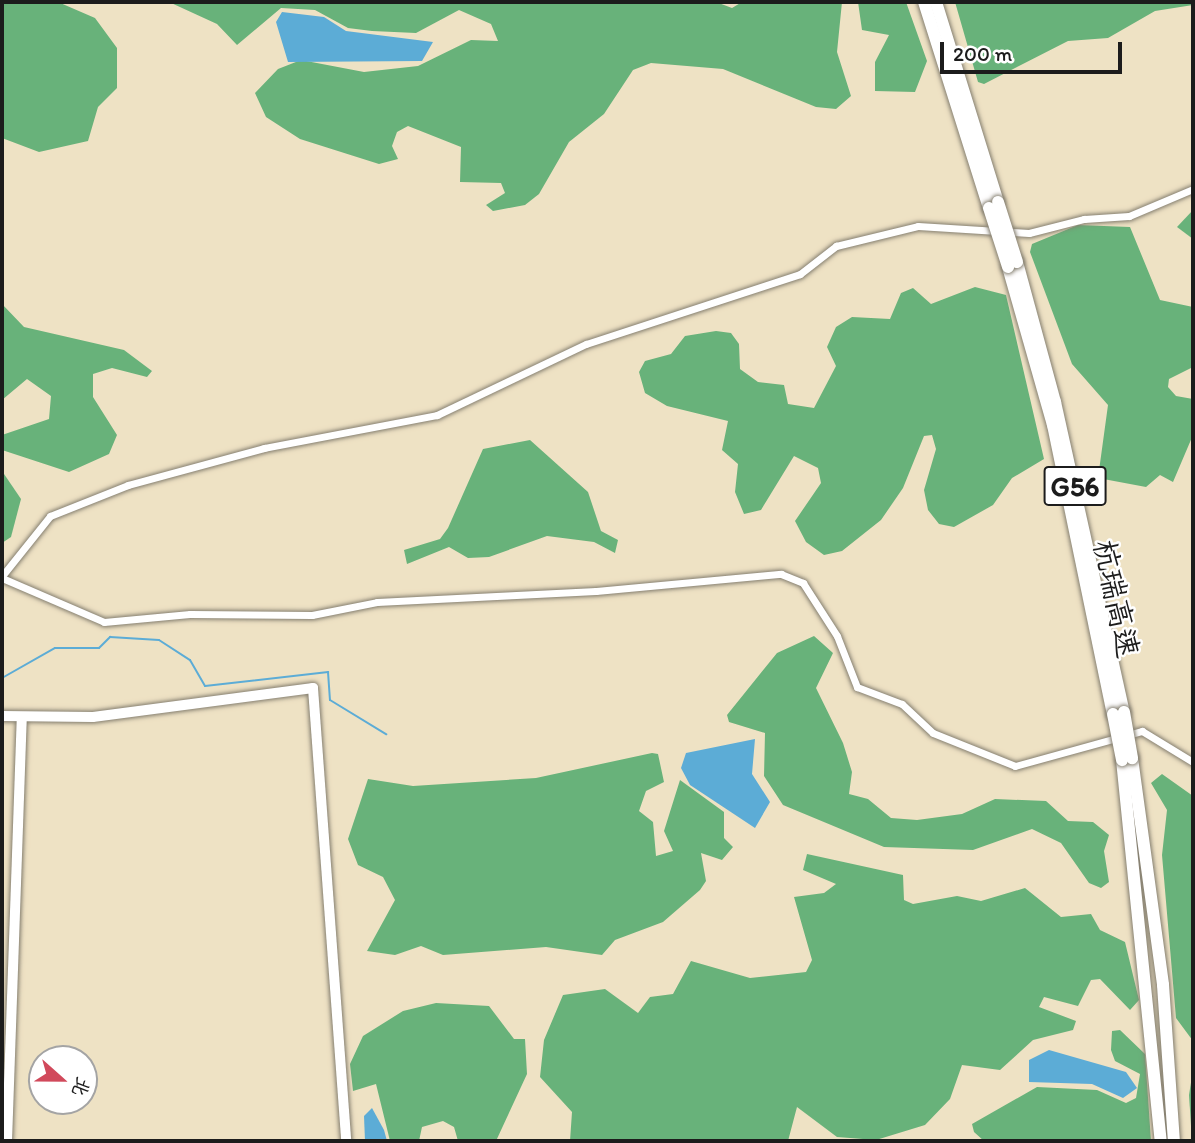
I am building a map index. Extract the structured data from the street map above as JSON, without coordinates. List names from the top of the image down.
{
  "streets": {
    "highway": ["G56", "杭瑞高速"]
  },
  "scale_bar": "200 m",
  "north": "right"
}
